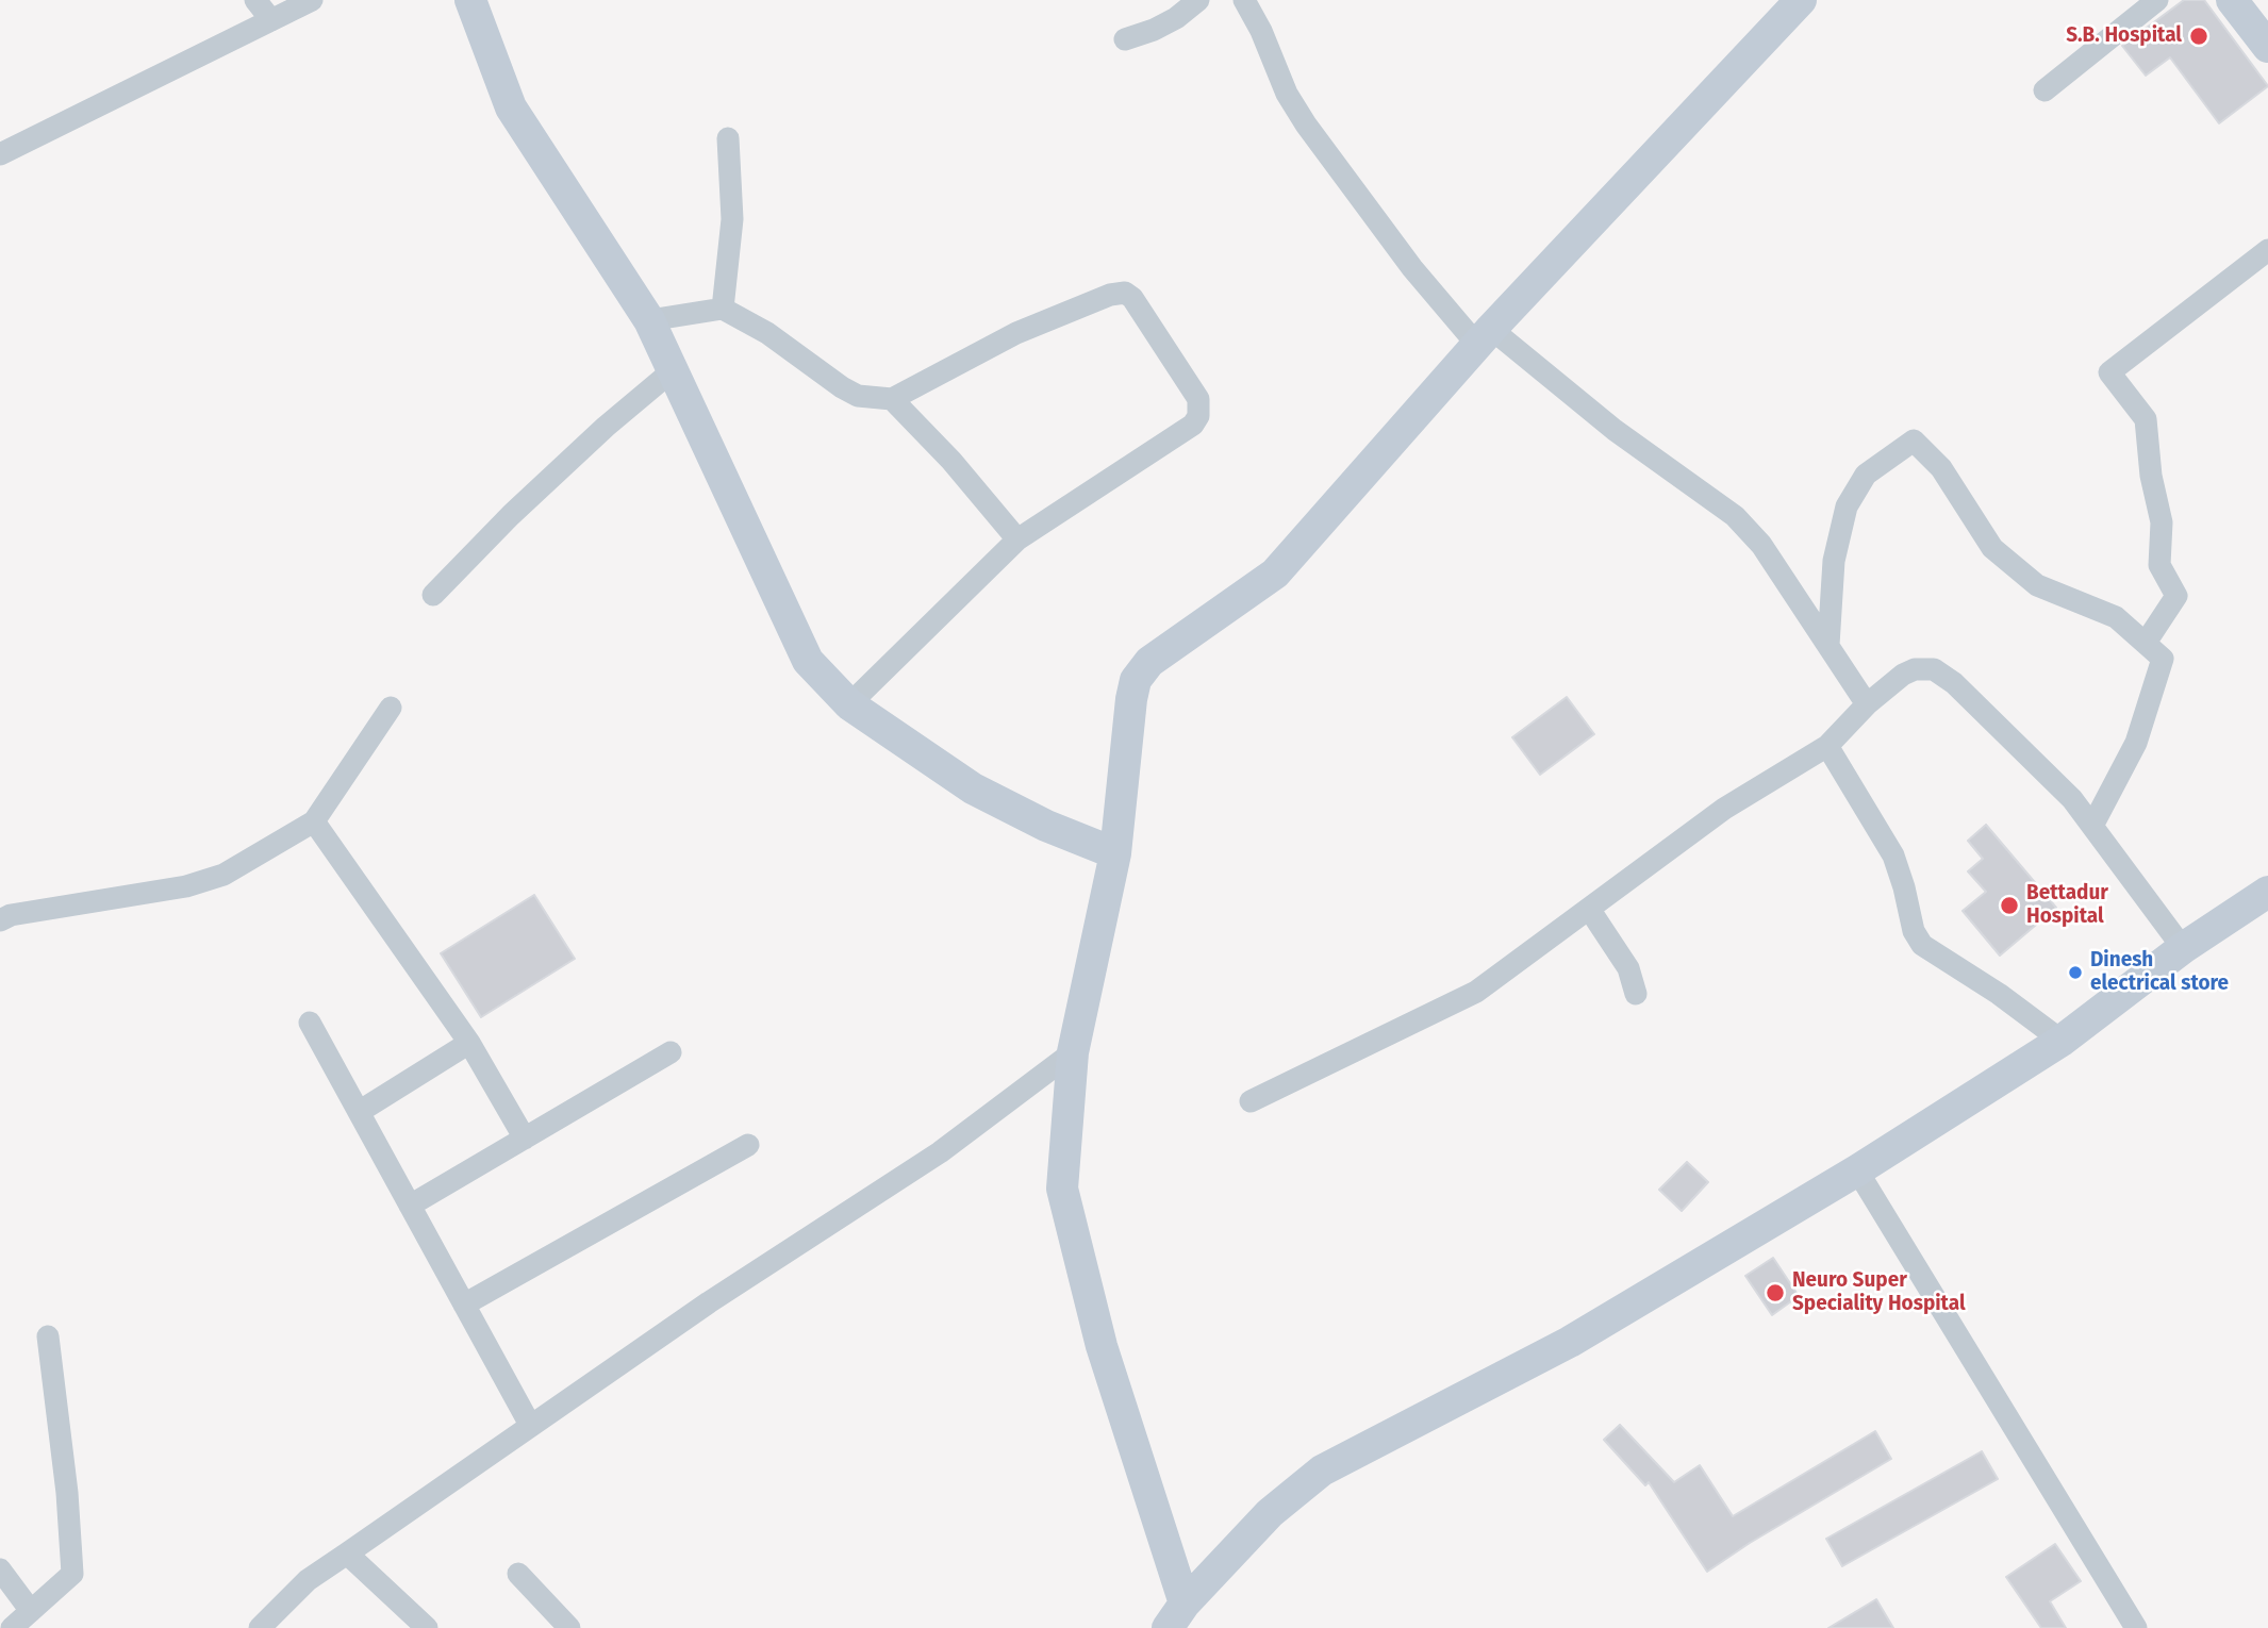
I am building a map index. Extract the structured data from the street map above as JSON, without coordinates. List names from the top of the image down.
{
  "places": [
    "S.B. Hospital",
    "Bettadur Hospital",
    "Dinesh electrical store",
    "Neuro Super Speciality Hospital"
  ]
}
